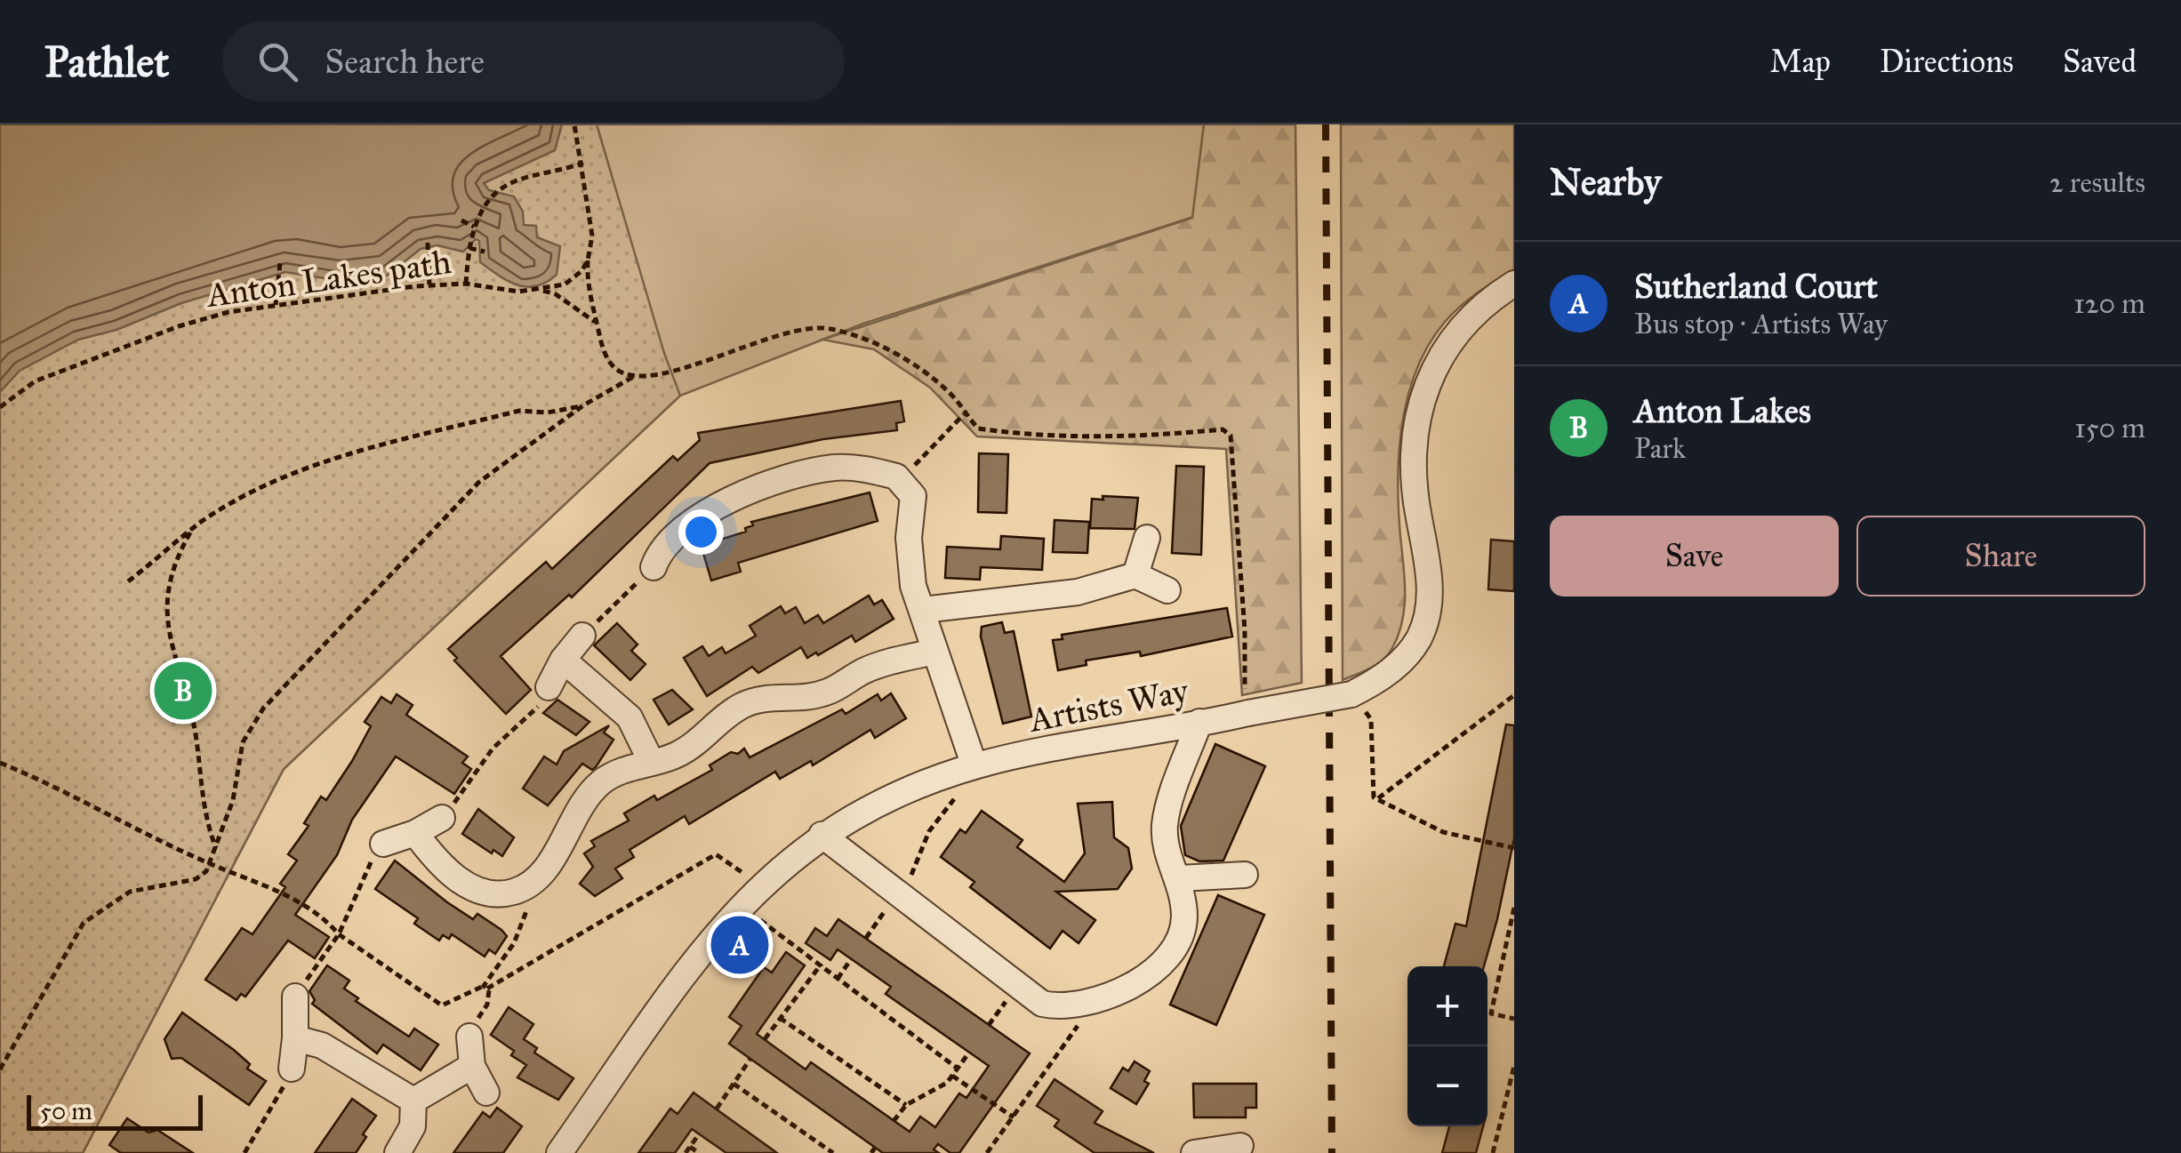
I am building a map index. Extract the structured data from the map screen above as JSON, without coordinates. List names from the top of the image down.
{
  "streets": {
    "street": ["Artists Way"],
    "path": ["Anton Lakes path"]
  },
  "scale_bar": "50 m",
  "page": {
    "header": "Pathlet",
    "search": "Search here",
    "nav": ["Map", "Directions", "Saved"],
    "heading": ["Nearby", "2 results"],
    "list": [
      {
        "mark": "A",
        "name": "Sutherland Court",
        "note": "Bus stop · Artists Way",
        "value": "120 m"
      },
      {
        "mark": "B",
        "name": "Anton Lakes",
        "note": "Park",
        "value": "150 m"
      }
    ],
    "buttons": ["Save", "Share"],
    "pins": ["B", "A"],
    "map_buttons": ["+", "−"],
    "scale": "50 m"
  }
}
